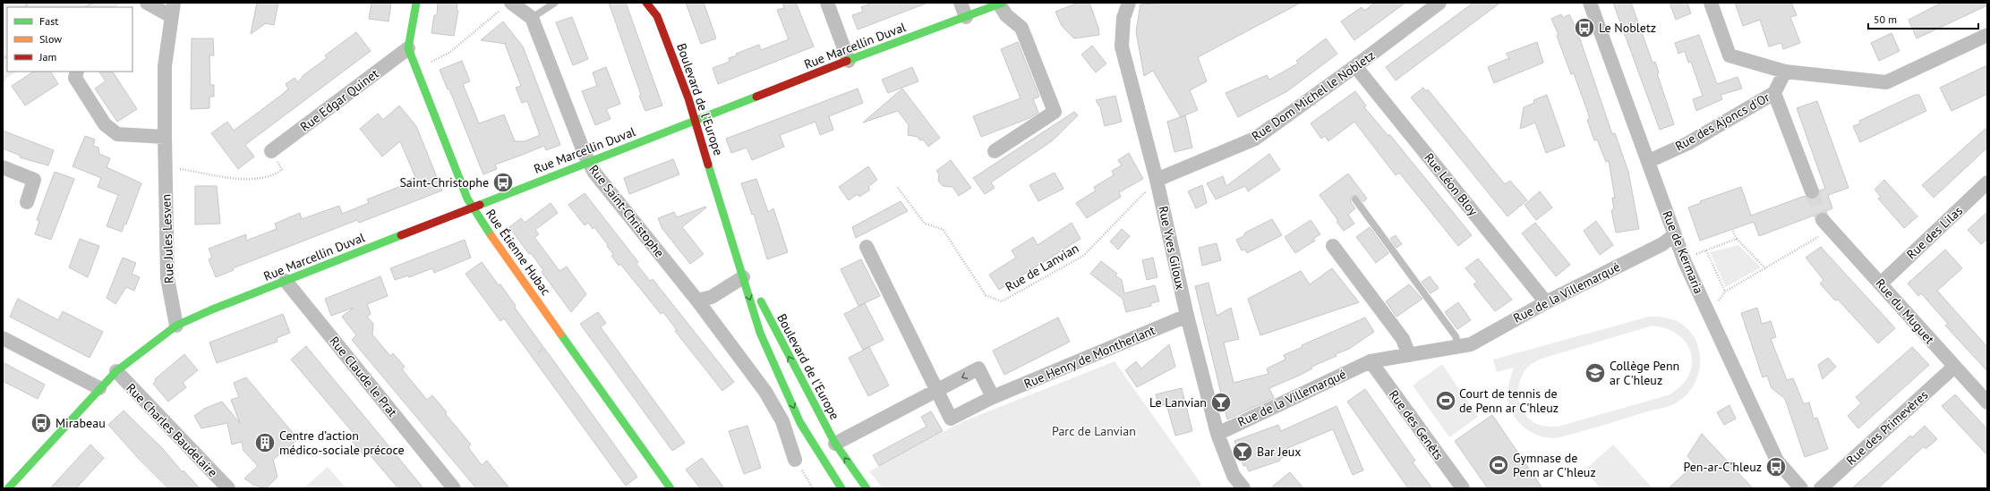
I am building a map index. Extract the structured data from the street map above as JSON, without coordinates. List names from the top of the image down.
{
  "streets": {
    "main road": ["Rue Marcellin Duval", "Boulevard de l'Europe", "Rue Étienne Hubac"],
    "street": [
      "Rue Dom Michel le Nobletz",
      "Rue Edgar Quinet",
      "Rue des Ajoncs d'Or",
      "Rue Léon Bloy",
      "Rue Saint-Christophe",
      "Rue des Lilas",
      "Rue Jules Lesven",
      "Rue Yves Giloux",
      "Rue de Kermaria",
      "Rue de la Villemarqué",
      "Rue du Muguet",
      "Rue Henry de Montherlant",
      "Rue Claude le Prat",
      "Rue des Genêts",
      "Rue des Primevères",
      "Rue Charles Baudelaire"
    ],
    "path": ["Rue de Lanvian"]
  },
  "crossings": [
    ["Rue Marcellin Duval", "Boulevard de l'Europe"],
    ["Rue Marcellin Duval", "Rue Saint-Christophe"],
    ["Rue Marcellin Duval", "Rue Jules Lesven"],
    ["Rue Marcellin Duval", "Rue Étienne Hubac"],
    ["Rue Marcellin Duval", "Rue Claude le Prat"],
    ["Rue Dom Michel le Nobletz", "Rue Léon Bloy"],
    ["Rue Dom Michel le Nobletz", "Rue Yves Giloux"],
    ["Rue Dom Michel le Nobletz", "Rue de Lanvian"],
    ["Rue Edgar Quinet", "Rue Étienne Hubac"],
    ["Rue des Ajoncs d'Or", "Rue de Kermaria"],
    ["Rue Léon Bloy", "Rue de la Villemarqué"],
    ["Rue des Lilas", "Rue du Muguet"],
    ["Rue Yves Giloux", "Rue de Lanvian"],
    ["Rue Yves Giloux", "Rue de la Villemarqué"],
    ["Rue Yves Giloux", "Rue Henry de Montherlant"],
    ["Rue de Kermaria", "Rue de la Villemarqué"],
    ["Rue de la Villemarqué", "Rue des Genêts"],
    ["Rue du Muguet", "Rue des Primevères"]
  ],
  "parks": ["Parc de Lanvian"],
  "places": {
    "bus stop": [
      "Le Nobletz",
      "Saint-Christophe",
      "Mirabeau",
      "Pen-ar-C'hleuz"
    ],
    "school or university": ["Collège Penn ar C'hleuz"],
    "sports": ["Court de tennis de de Penn ar C'hleuz", "Gymnase de Penn ar C'hleuz"],
    "bar": ["Le Lanvian", "Bar Jeux"],
    "building": ["Centre d’action médico-sociale précoce"]
  },
  "legend": ["Fast", "Slow", "Jam"],
  "scale_bar": "50 m"
}
